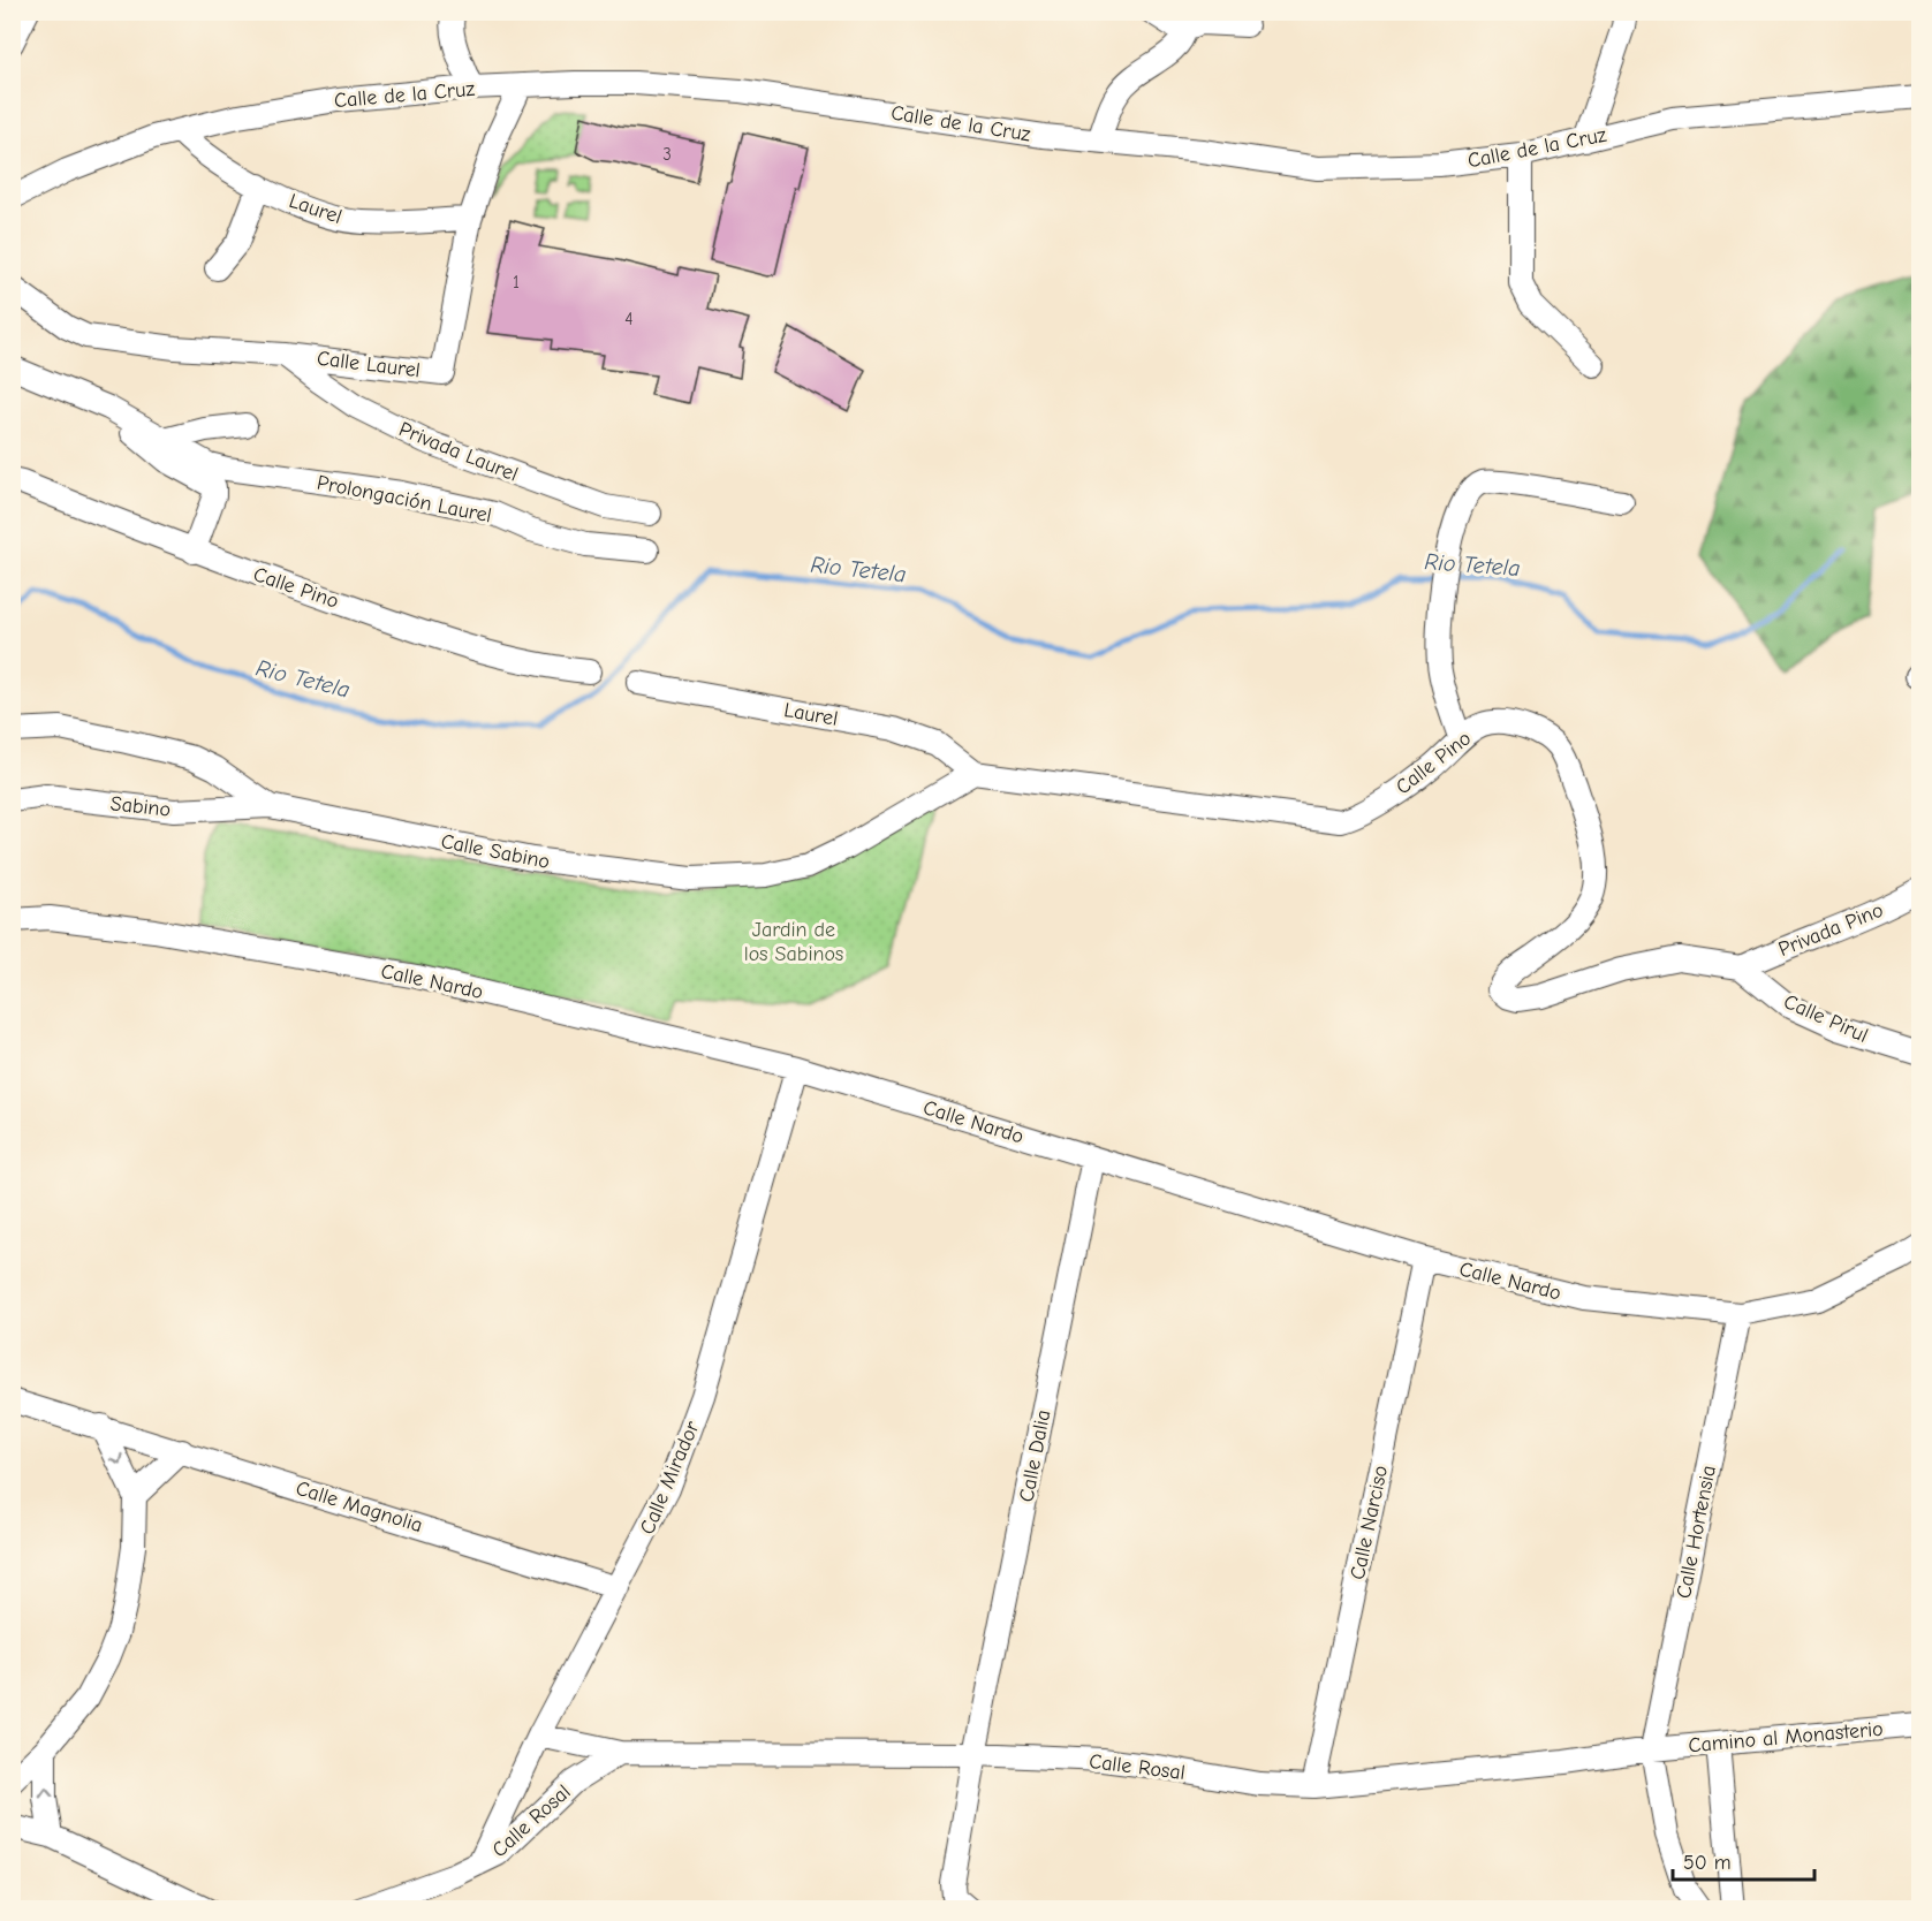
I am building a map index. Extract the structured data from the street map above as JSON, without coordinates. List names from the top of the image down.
{
  "streets": {
    "street": [
      "Calle de la Cruz",
      "Laurel",
      "Calle Laurel",
      "Privada Laurel",
      "Prolongación Laurel",
      "Calle Pino",
      "Sabino",
      "Calle Sabino",
      "Privada Pino",
      "Calle Nardo",
      "Calle Pirul",
      "Calle Dalia",
      "Calle Mirador",
      "Calle Magnolia",
      "Calle Narciso",
      "Calle Hortensia",
      "Camino al Monasterio",
      "Calle Rosal"
    ]
  },
  "crossings": [
    ["Calle de la Cruz", "Laurel"],
    ["Calle de la Cruz", "Calle Laurel"],
    ["Laurel", "Calle Laurel"],
    ["Laurel", "Calle Pino"],
    ["Laurel", "Calle Sabino"],
    ["Calle Laurel", "Privada Laurel"],
    ["Calle Pino", "Calle Sabino"],
    ["Calle Pino", "Privada Pino"],
    ["Calle Pino", "Calle Pirul"],
    ["Sabino", "Calle Sabino"],
    ["Privada Pino", "Calle Pirul"],
    ["Calle Nardo", "Calle Dalia"],
    ["Calle Nardo", "Calle Mirador"],
    ["Calle Nardo", "Calle Narciso"],
    ["Calle Nardo", "Calle Hortensia"],
    ["Calle Dalia", "Calle Rosal"],
    ["Calle Mirador", "Calle Magnolia"],
    ["Calle Mirador", "Calle Rosal"],
    ["Calle Narciso", "Calle Rosal"],
    ["Calle Hortensia", "Camino al Monasterio"],
    ["Calle Hortensia", "Calle Rosal"],
    ["Camino al Monasterio", "Calle Rosal"]
  ],
  "water": ["Rio Tetela"],
  "parks": ["Jardin de los Sabinos"],
  "house_numbers": ["3", "1", "4"],
  "scale_bar": "50 m"
}
